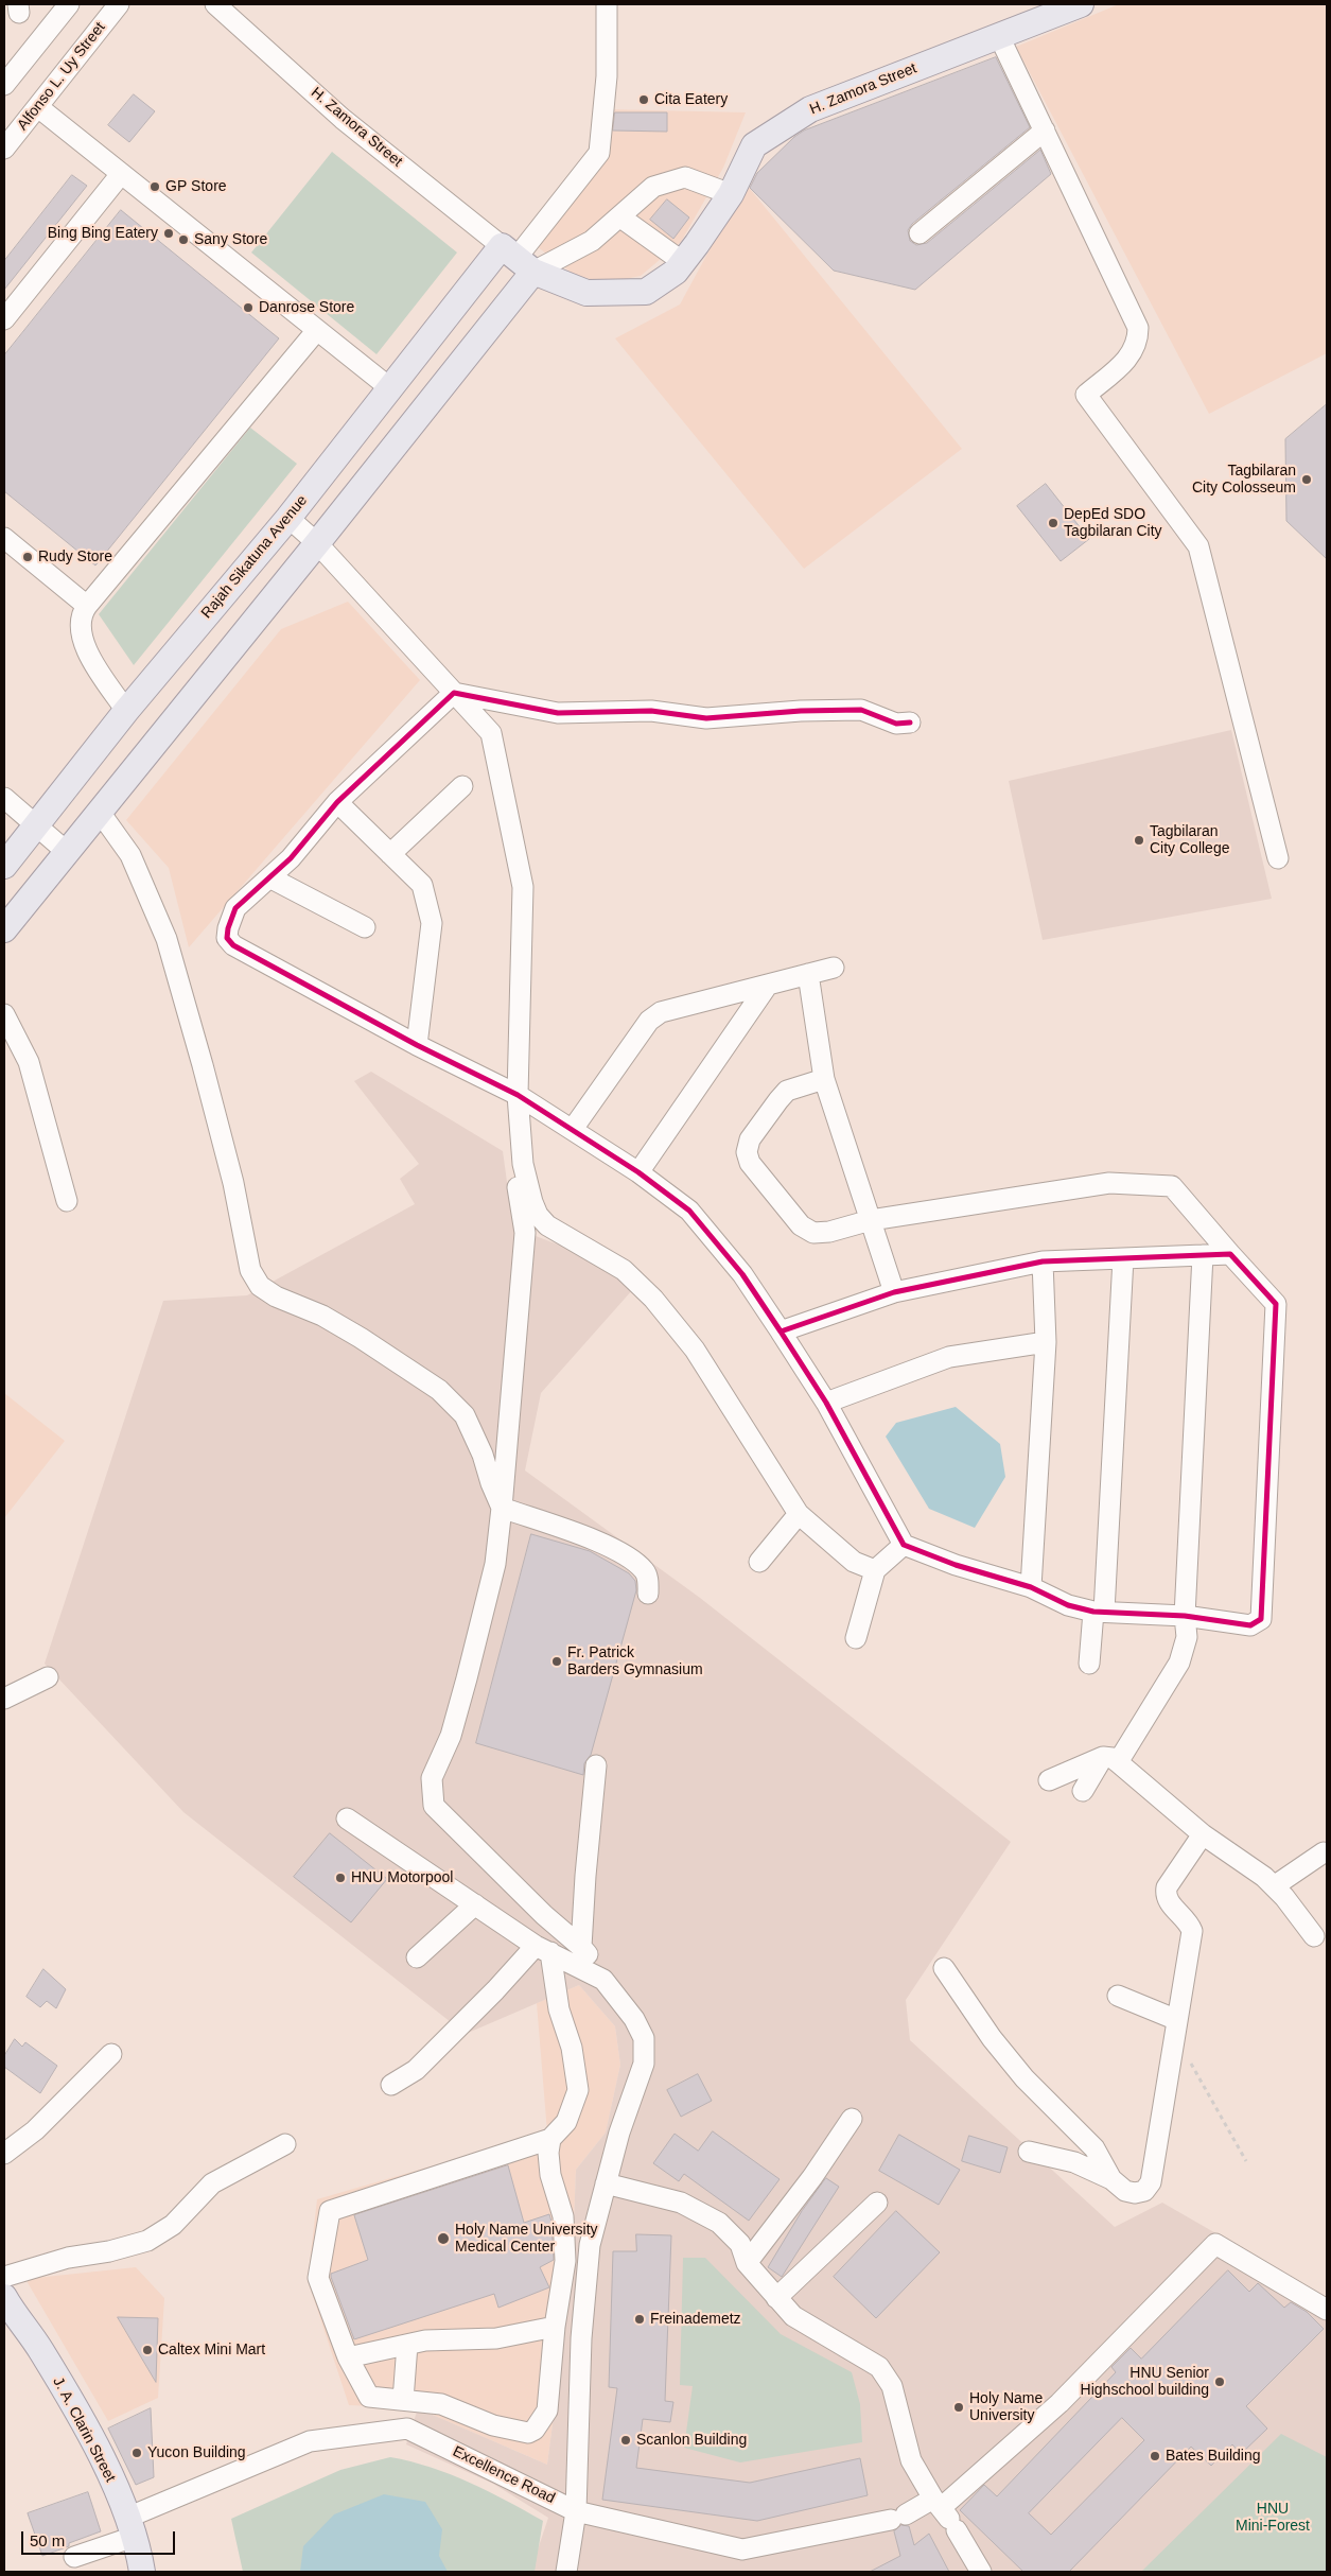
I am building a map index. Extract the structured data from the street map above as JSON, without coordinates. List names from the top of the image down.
{
  "streets": {
    "main road": ["H. Zamora Street", "Rajah Sikatuna Avenue", "J. A. Clarin Street"],
    "street": ["Alfonso L. Uy Street", "Excellence Road"]
  },
  "crossings": [
    ["H. Zamora Street", "Rajah Sikatuna Avenue"],
    ["J. A. Clarin Street", "Excellence Road"]
  ],
  "parks": ["HNU Mini-Forest"],
  "places": [
    "Cita Eatery",
    "GP Store",
    "Bing Bing Eatery",
    "Sany Store",
    "Danrose Store",
    "Tagbilaran City Colosseum",
    "DepEd SDO Tagbilaran City",
    "Rudy Store",
    "Tagbilaran City College",
    "Fr. Patrick Barders Gymnasium",
    "HNU Motorpool",
    "Holy Name University Medical Center",
    "Freinademetz",
    "Caltex Mini Mart",
    "HNU Senior Highschool building",
    "Holy Name University",
    "Scanlon Building",
    "Yucon Building",
    "Bates Building"
  ],
  "scale_bar": "50 m"
}
